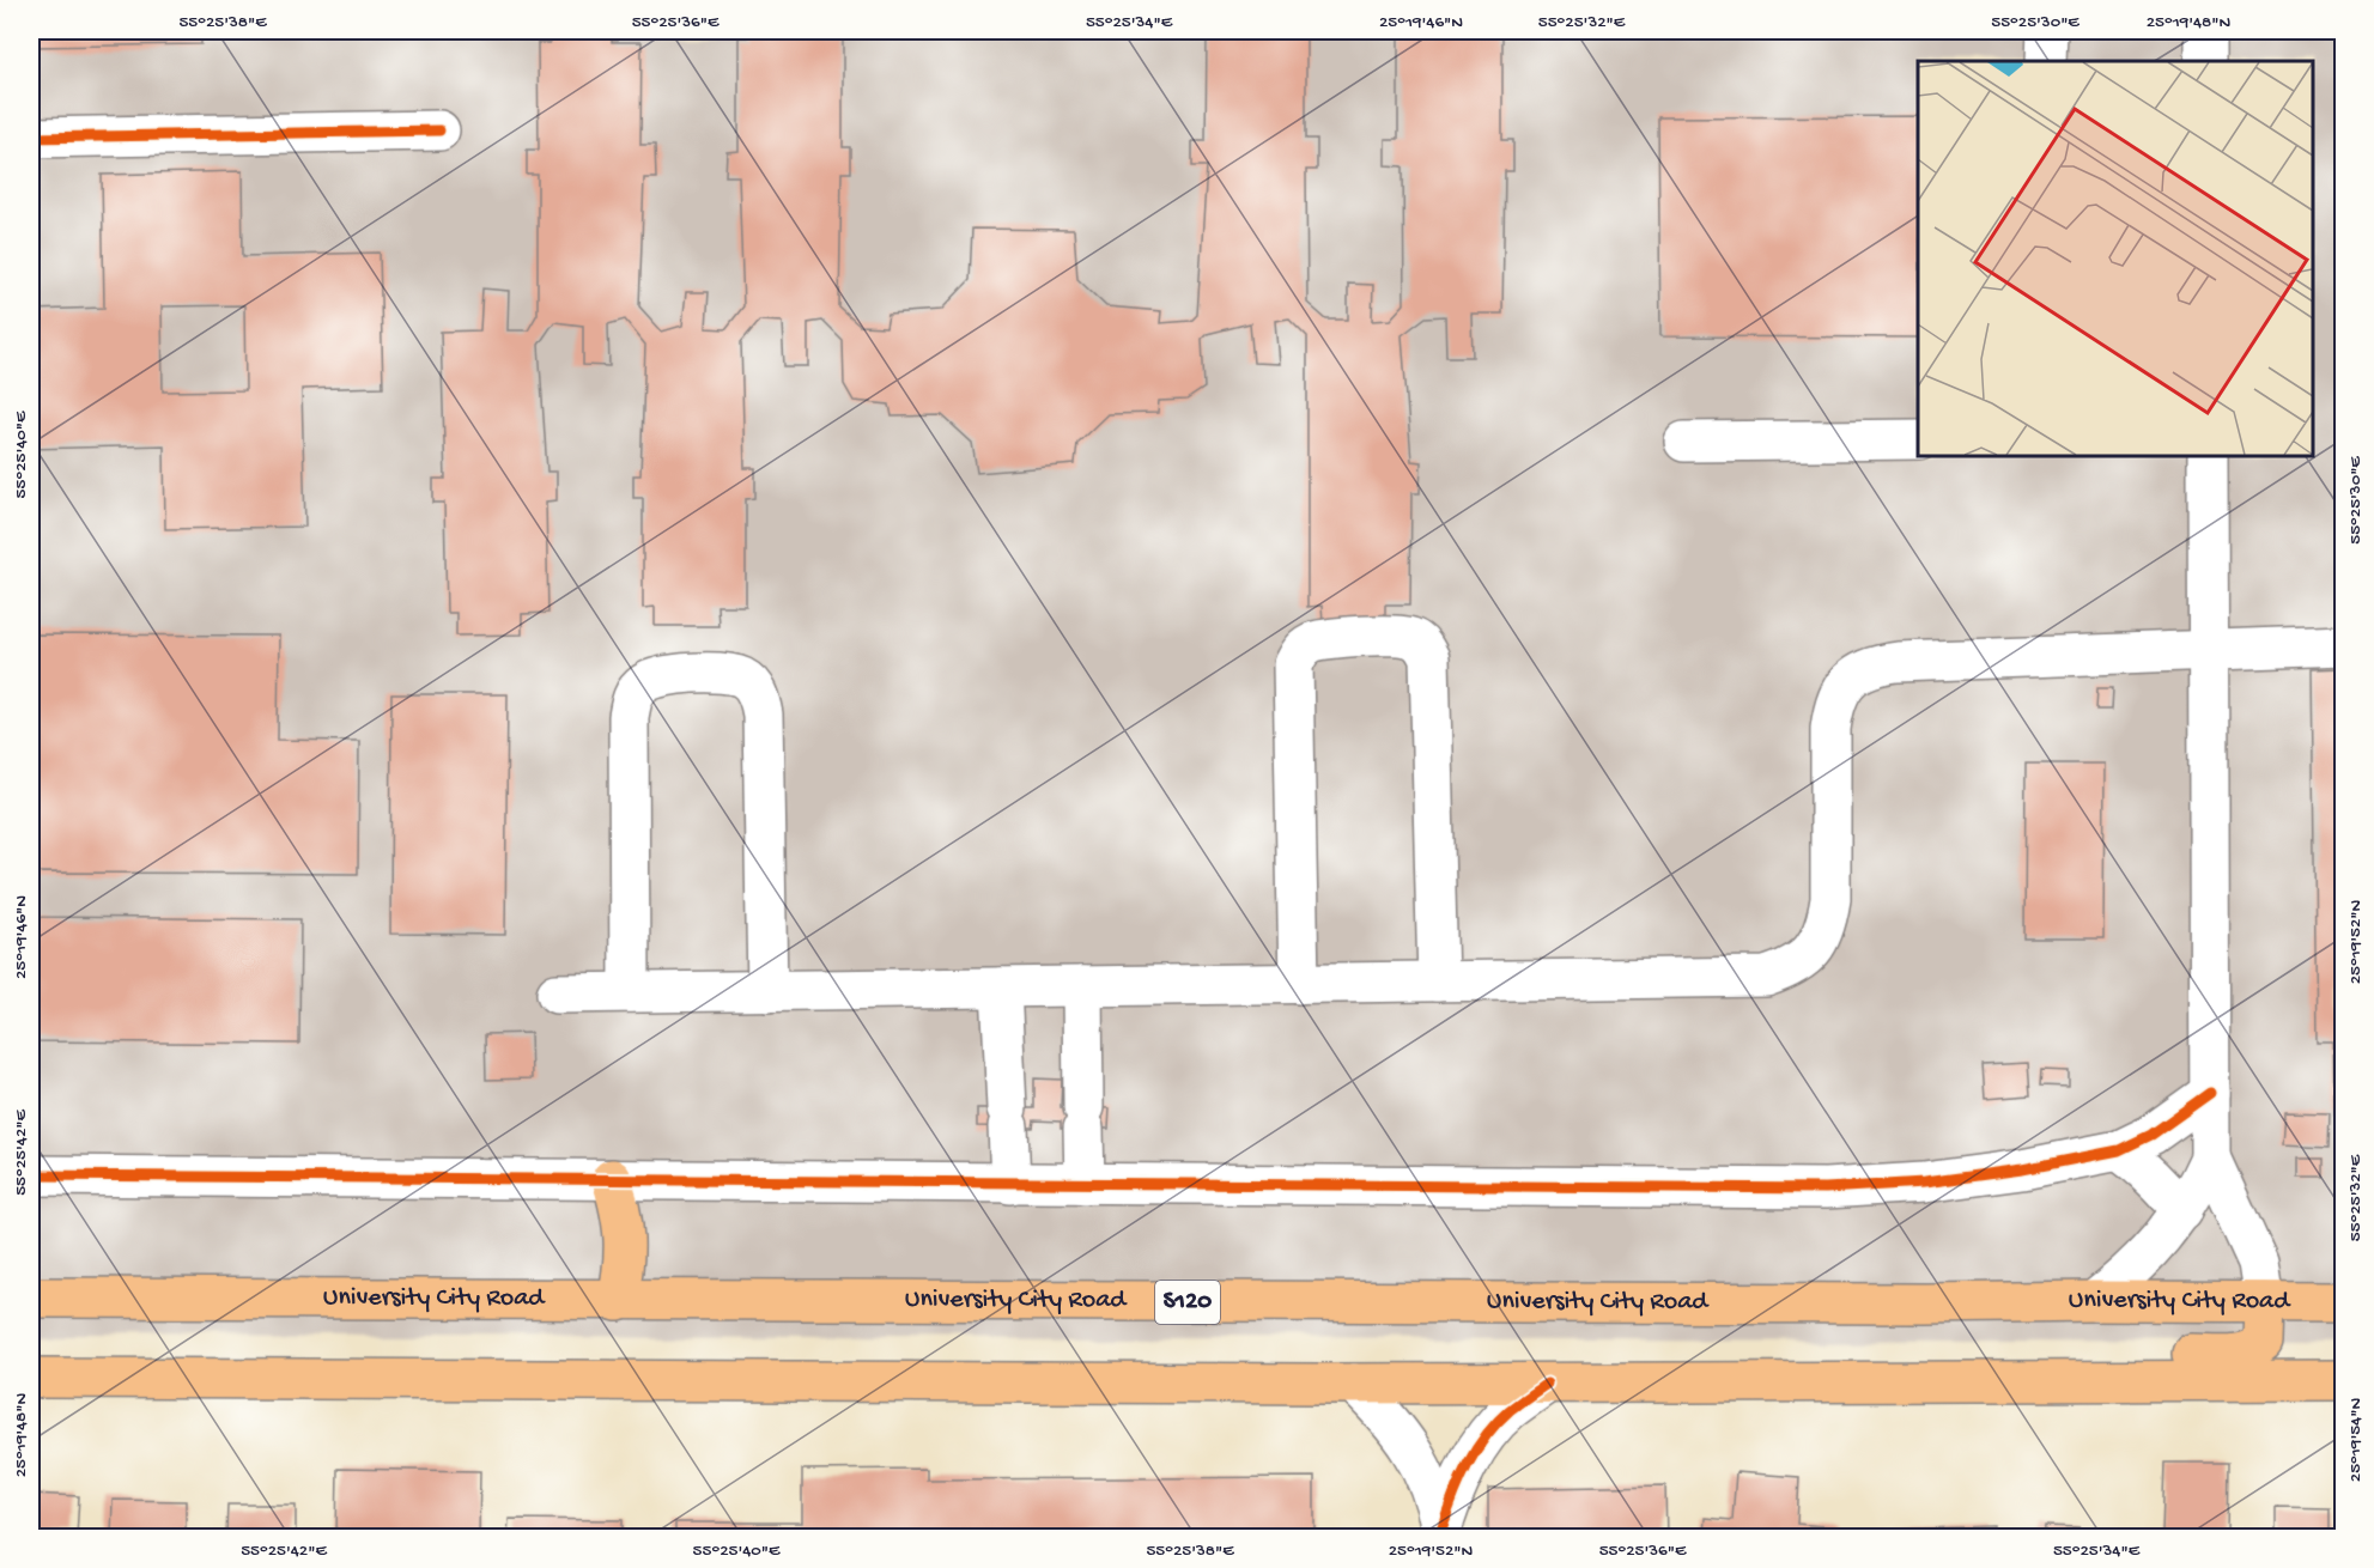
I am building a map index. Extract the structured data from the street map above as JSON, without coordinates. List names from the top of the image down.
{
  "streets": {
    "main road": ["University City Road", "S120"]
  },
  "coordinates": [
    "55°25'38\"E",
    "55°25'36\"E",
    "55°25'34\"E",
    "25°19'46\"N",
    "55°25'32\"E",
    "55°25'30\"E",
    "25°19'48\"N",
    "55°25'40\"E",
    "25°19'52\"N",
    "55°25'42\"E",
    "25°19'54\"N"
  ]
}
